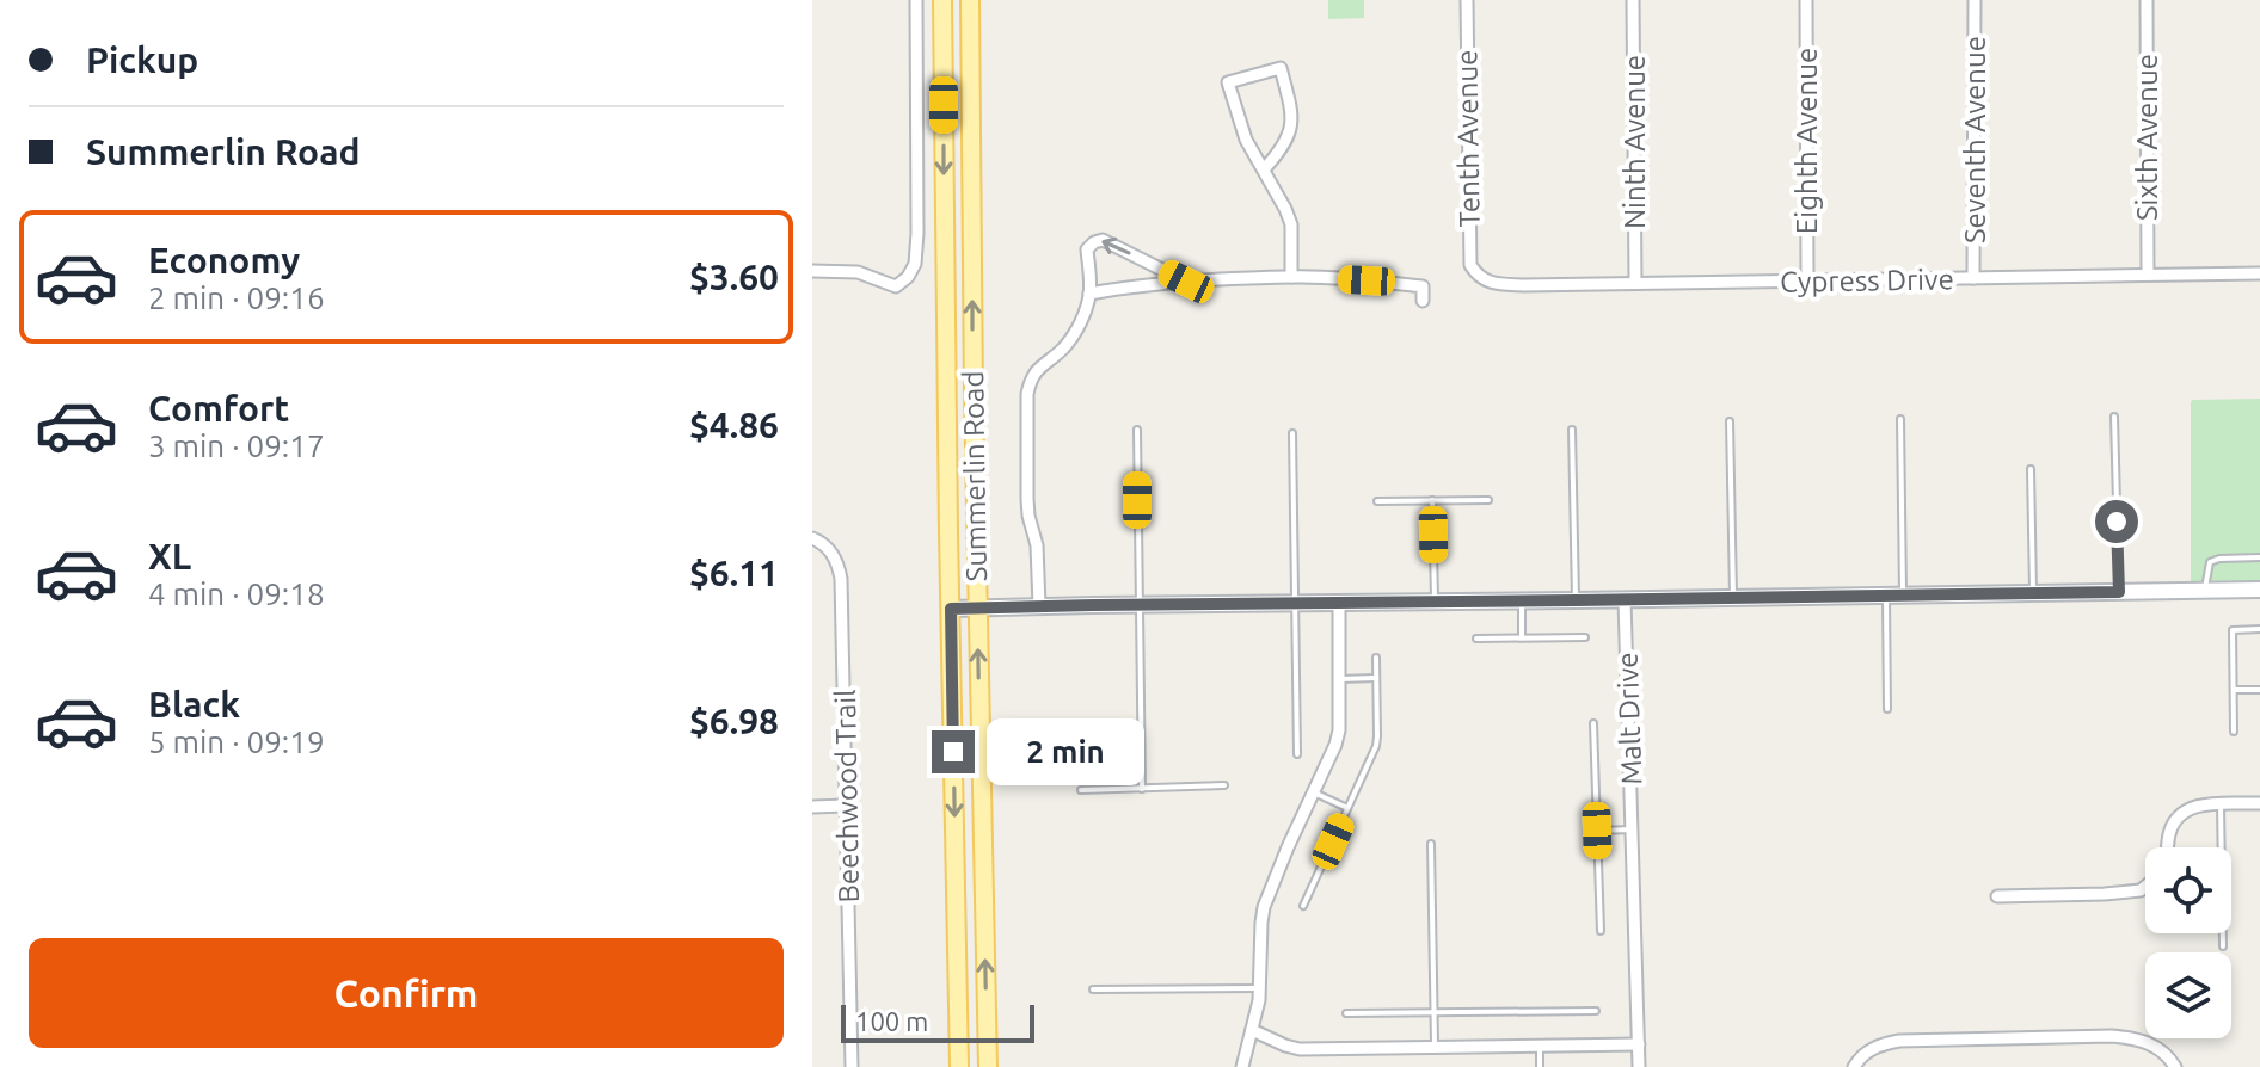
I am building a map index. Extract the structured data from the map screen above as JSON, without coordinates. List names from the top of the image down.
{
  "streets": {
    "main road": ["Summerlin Road"],
    "street": [
      "Sixth Avenue",
      "Tenth Avenue",
      "Seventh Avenue",
      "Eighth Avenue",
      "Ninth Avenue",
      "Cypress Drive",
      "Malt Drive",
      "Beechwood Trail"
    ]
  },
  "crossings": [
    ["Sixth Avenue", "Cypress Drive"],
    ["Tenth Avenue", "Cypress Drive"],
    ["Seventh Avenue", "Cypress Drive"],
    ["Eighth Avenue", "Cypress Drive"],
    ["Ninth Avenue", "Cypress Drive"]
  ],
  "scale_bar": "100 m",
  "page": {
    "banner": ["Pickup", "Summerlin Road"],
    "list": [
      {
        "name": "Economy",
        "note": "2 min · 09:16",
        "value": "$3.60"
      },
      {
        "name": "Comfort",
        "note": "3 min · 09:17",
        "value": "$4.86"
      },
      {
        "name": "XL",
        "note": "4 min · 09:18",
        "value": "$6.11"
      },
      {
        "name": "Black",
        "note": "5 min · 09:19",
        "value": "$6.98"
      }
    ],
    "bubble": "2 min",
    "buttons": "Confirm",
    "scale": "100 m"
  }
}
